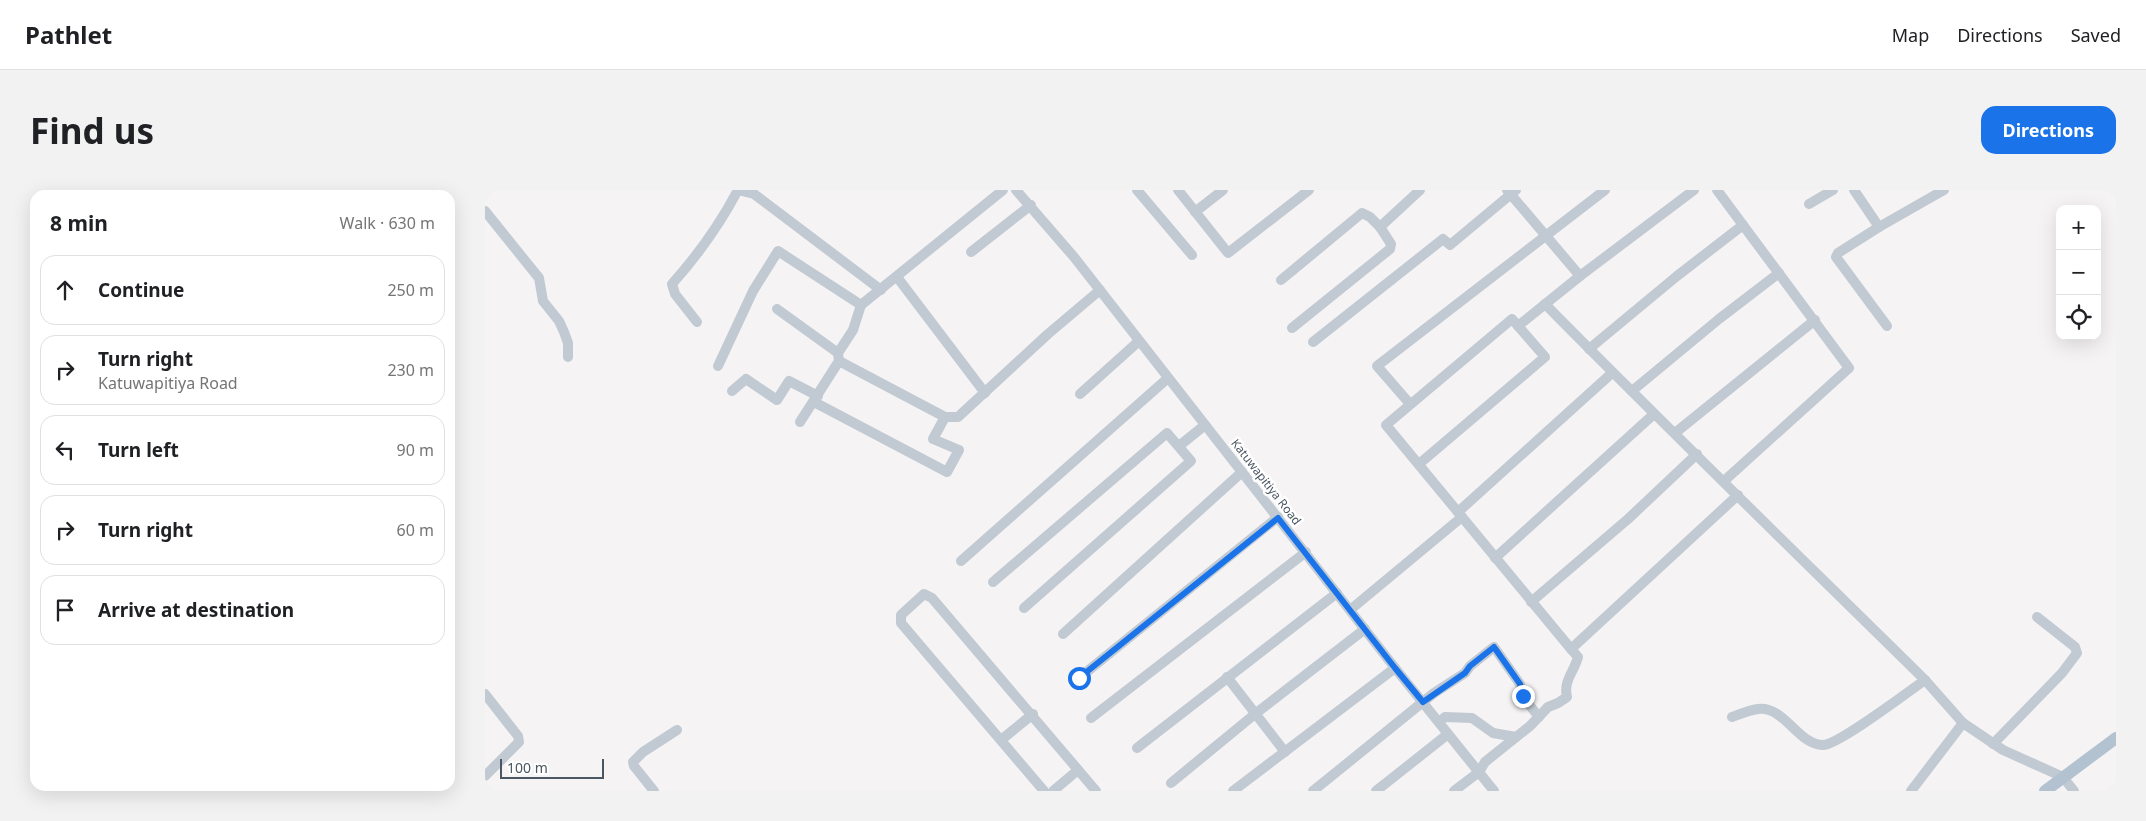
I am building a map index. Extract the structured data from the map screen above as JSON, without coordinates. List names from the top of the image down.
{
  "streets": {
    "street": ["Katuwapitiya Road"]
  },
  "scale_bar": "100 m",
  "page": {
    "header": "Pathlet",
    "nav": ["Map", "Directions", "Saved"],
    "buttons": "Directions",
    "title": "Find us",
    "heading": ["8 min", "Walk · 630 m"],
    "map_buttons": ["+", "−"],
    "list": [
      ["Continue", "250 m"],
      ["Turn right", "Katuwapitiya Road", "230 m"],
      ["Turn left", "90 m"],
      ["Turn right", "60 m"],
      "Arrive at destination"
    ],
    "scale": "100 m"
  }
}
